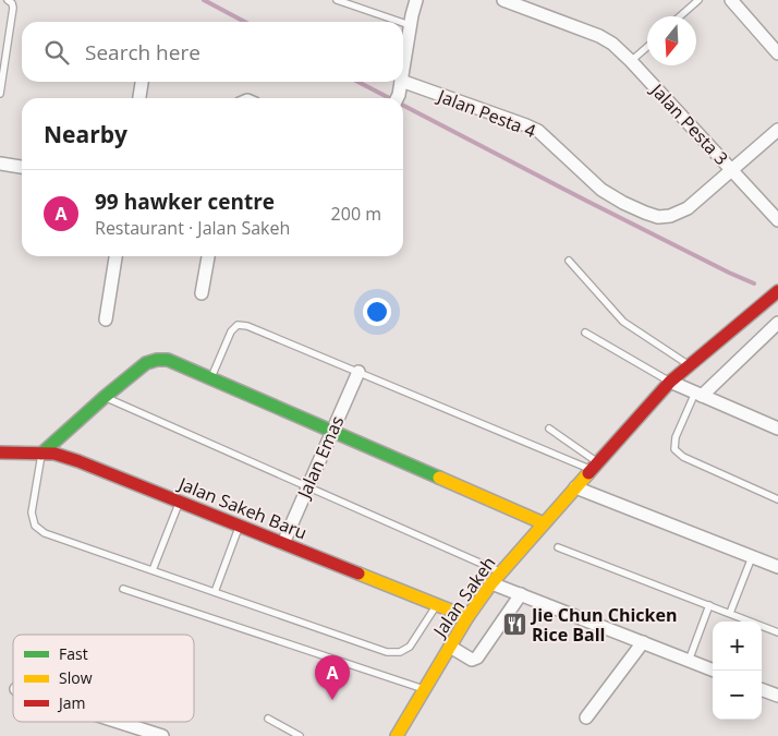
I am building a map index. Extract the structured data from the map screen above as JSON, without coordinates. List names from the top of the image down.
{
  "streets": {
    "street": [
      "Jalan Pesta 4",
      "Jalan Pesta 3",
      "Jalan Emas",
      "Jalan Sakeh Baru",
      "Jalan Sakeh"
    ]
  },
  "crossings": [
    ["Jalan Pesta 4", "Jalan Pesta 3"],
    ["Jalan Emas", "Jalan Sakeh Baru"],
    ["Jalan Sakeh Baru", "Jalan Sakeh"]
  ],
  "places": {
    "restaurant": ["Jie Chun Chicken Rice Ball"]
  },
  "legend": ["Fast", "Slow", "Jam"],
  "north": "bottom",
  "page": {
    "search": "Search here",
    "heading": "Nearby",
    "list": [
      {
        "mark": "A",
        "name": "99 hawker centre",
        "note": "Restaurant · Jalan Sakeh",
        "value": "200 m"
      }
    ],
    "map_buttons": ["+", "−"],
    "pins": "A"
  }
}
